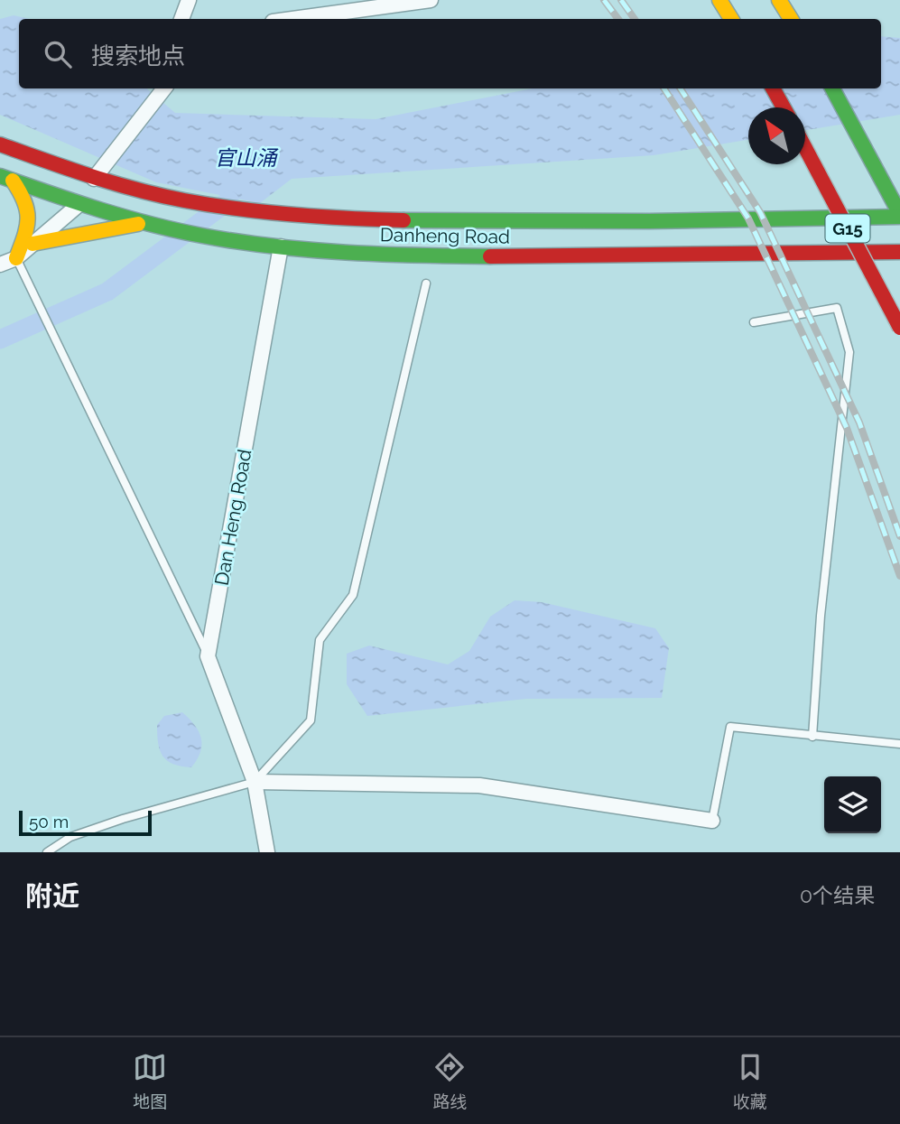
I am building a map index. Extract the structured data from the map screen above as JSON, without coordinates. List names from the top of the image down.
{
  "streets": {
    "main road": ["G15", "Danheng Road"],
    "street": ["Dan Heng Road"]
  },
  "crossings": [
    ["G15", "Danheng Road"],
    ["Danheng Road", "Dan Heng Road"]
  ],
  "water": ["官山涌"],
  "scale_bar": "50 m",
  "north": "top left",
  "page": {
    "search": "搜索地点",
    "scale": "50 m",
    "heading": ["附近", "0个结果"],
    "nav": ["地图", "路线", "收藏"]
  }
}
